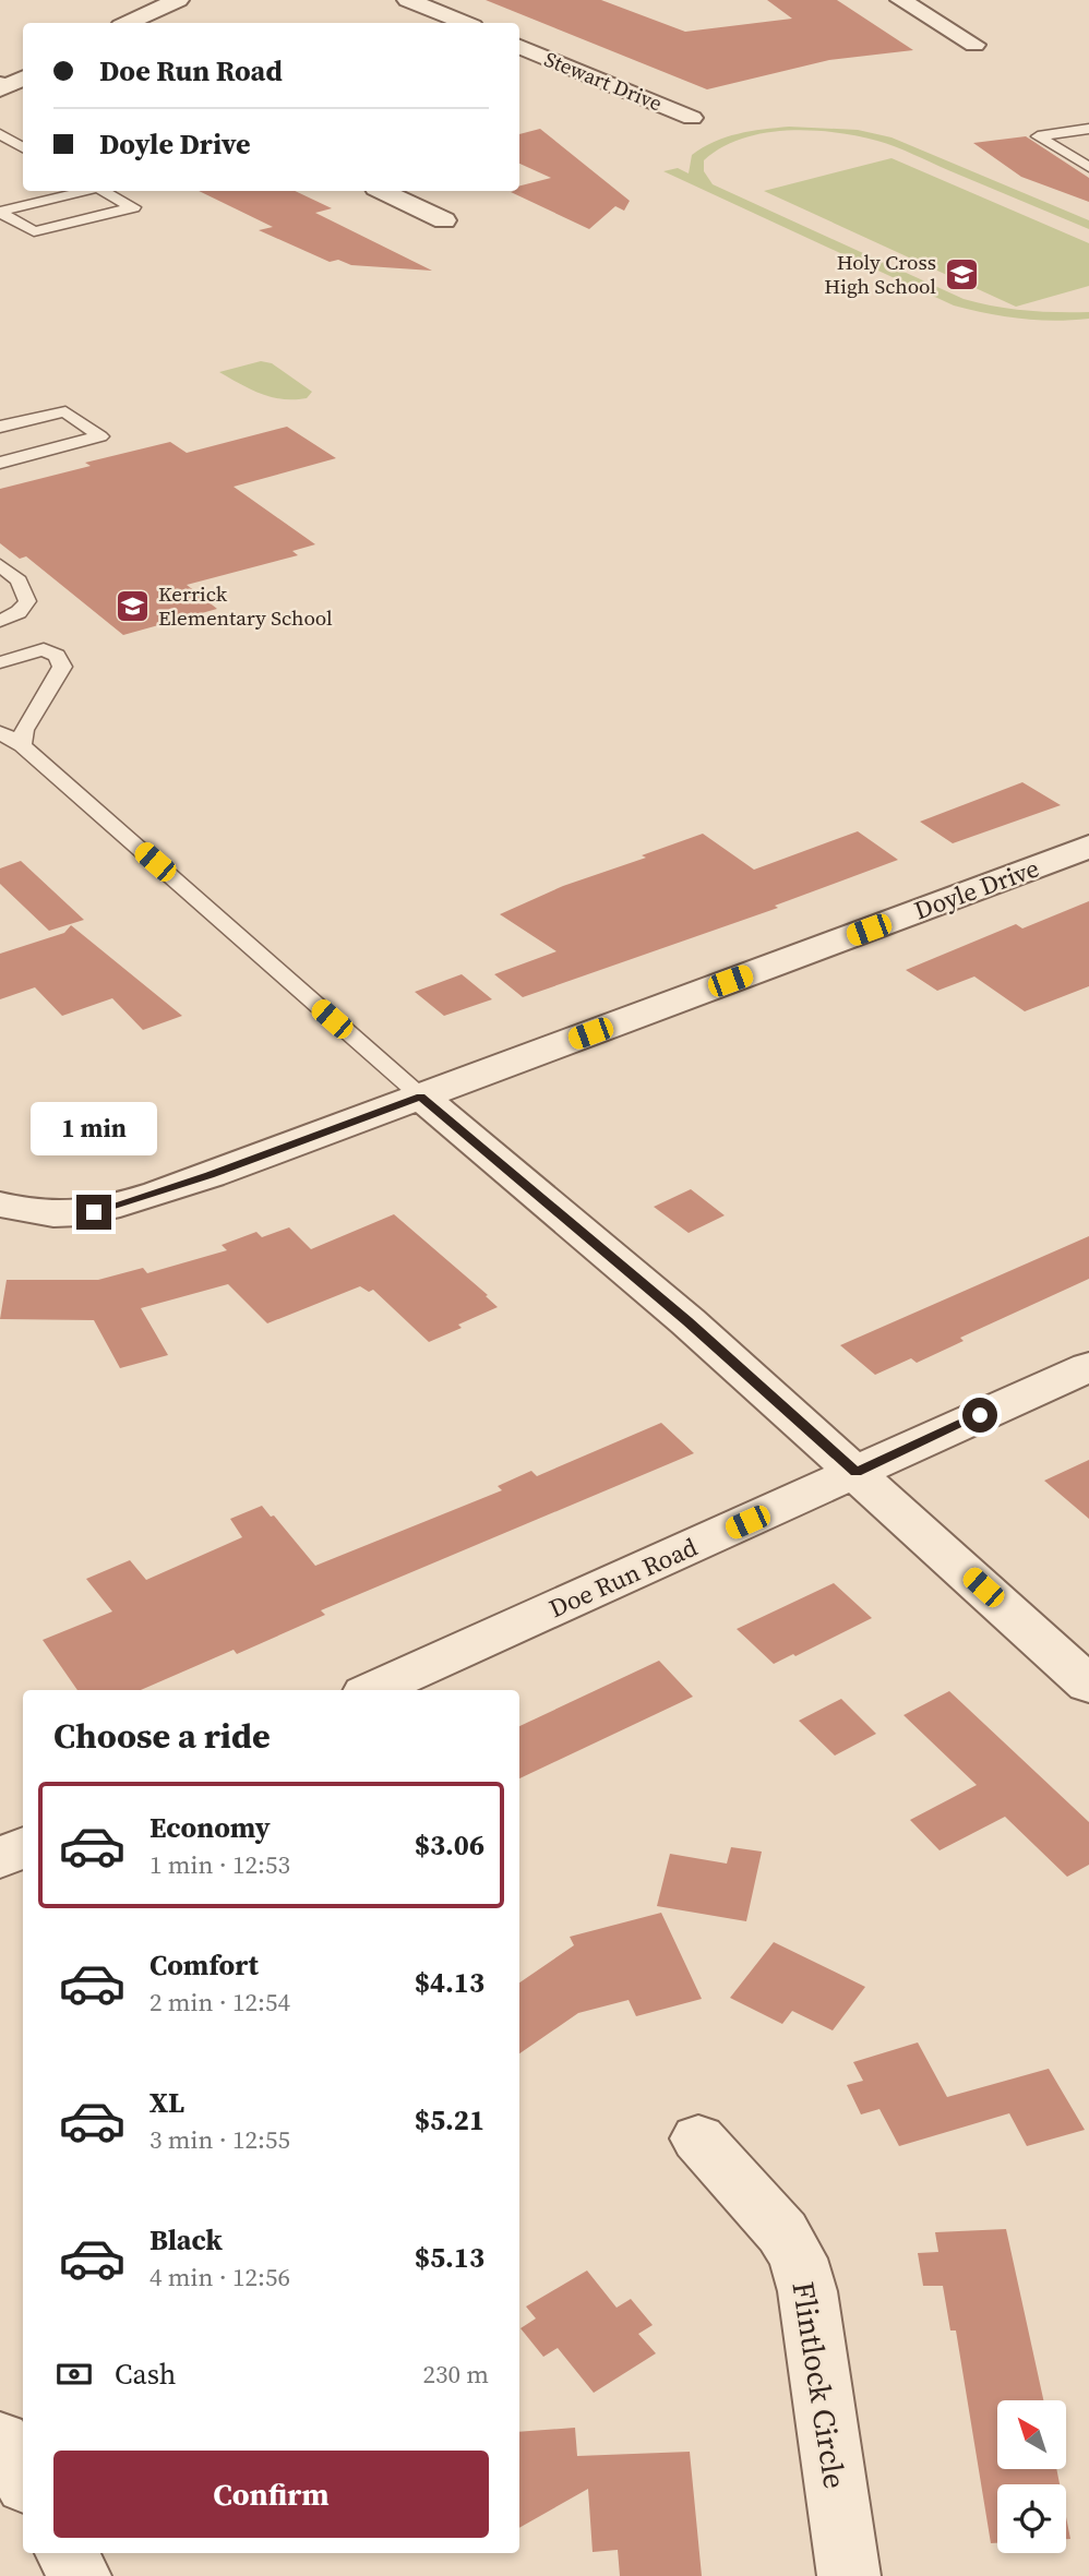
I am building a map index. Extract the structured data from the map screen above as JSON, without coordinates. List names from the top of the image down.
{
  "streets": {
    "street": [
      "Stewart Drive",
      "Doyle Drive",
      "Doe Run Road",
      "Flintlock Circle"
    ]
  },
  "places": {
    "school or university": ["Holy Cross High School", "Kerrick Elementary School"]
  },
  "north": "top left",
  "page": {
    "banner": ["Doe Run Road", "Doyle Drive"],
    "bubble": "1 min",
    "heading": "Choose a ride",
    "list": [
      {
        "name": "Economy",
        "note": "1 min · 12:53",
        "value": "$3.06"
      },
      {
        "name": "Comfort",
        "note": "2 min · 12:54",
        "value": "$4.13"
      },
      {
        "name": "XL",
        "note": "3 min · 12:55",
        "value": "$5.21"
      },
      {
        "name": "Black",
        "note": "4 min · 12:56",
        "value": "$5.13"
      }
    ],
    "pay": ["Cash", "230 m"],
    "buttons": "Confirm"
  }
}
